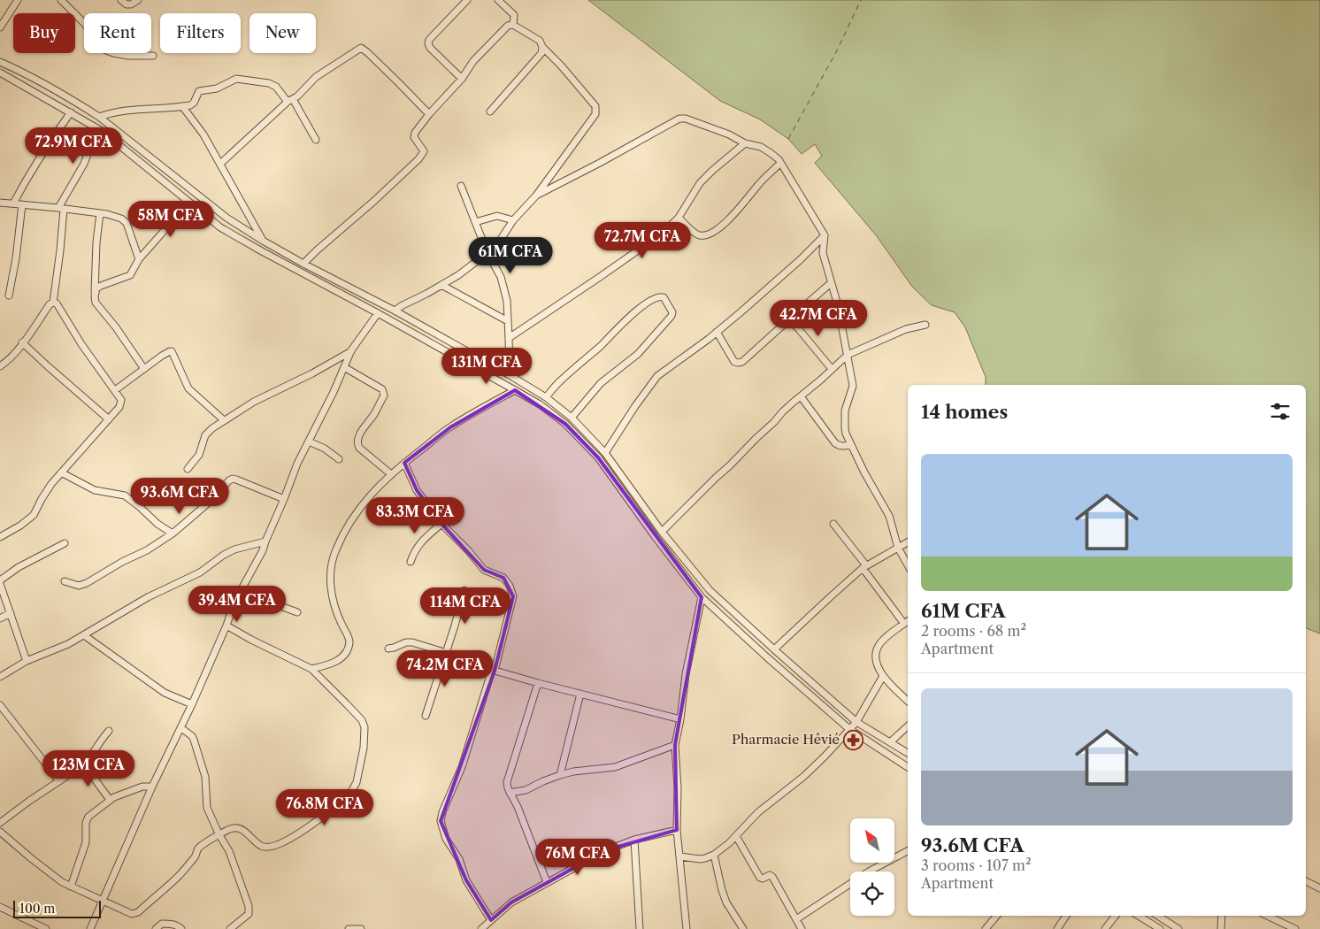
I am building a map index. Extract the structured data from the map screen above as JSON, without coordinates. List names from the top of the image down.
{
  "places": {
    "pharmacy": ["Pharmacie Hêvié"]
  },
  "scale_bar": "100 m",
  "north": "top left",
  "page": {
    "chip": [
      "Buy",
      "Rent",
      "Filters",
      "New"
    ],
    "price": [
      "72.9M CFA",
      "58M CFA",
      "72.7M CFA",
      "61M CFA",
      "42.7M CFA",
      "131M CFA",
      "93.6M CFA",
      "83.3M CFA",
      "39.4M CFA",
      "114M CFA",
      "74.2M CFA",
      "123M CFA",
      "76.8M CFA",
      "76M CFA"
    ],
    "heading": "14 homes",
    "list": [
      {
        "name": "61M CFA",
        "note": "2 rooms · 68 m² · Apartment"
      },
      {
        "name": "93.6M CFA",
        "note": "3 rooms · 107 m² · Apartment"
      }
    ],
    "scale": "100 m"
  }
}
